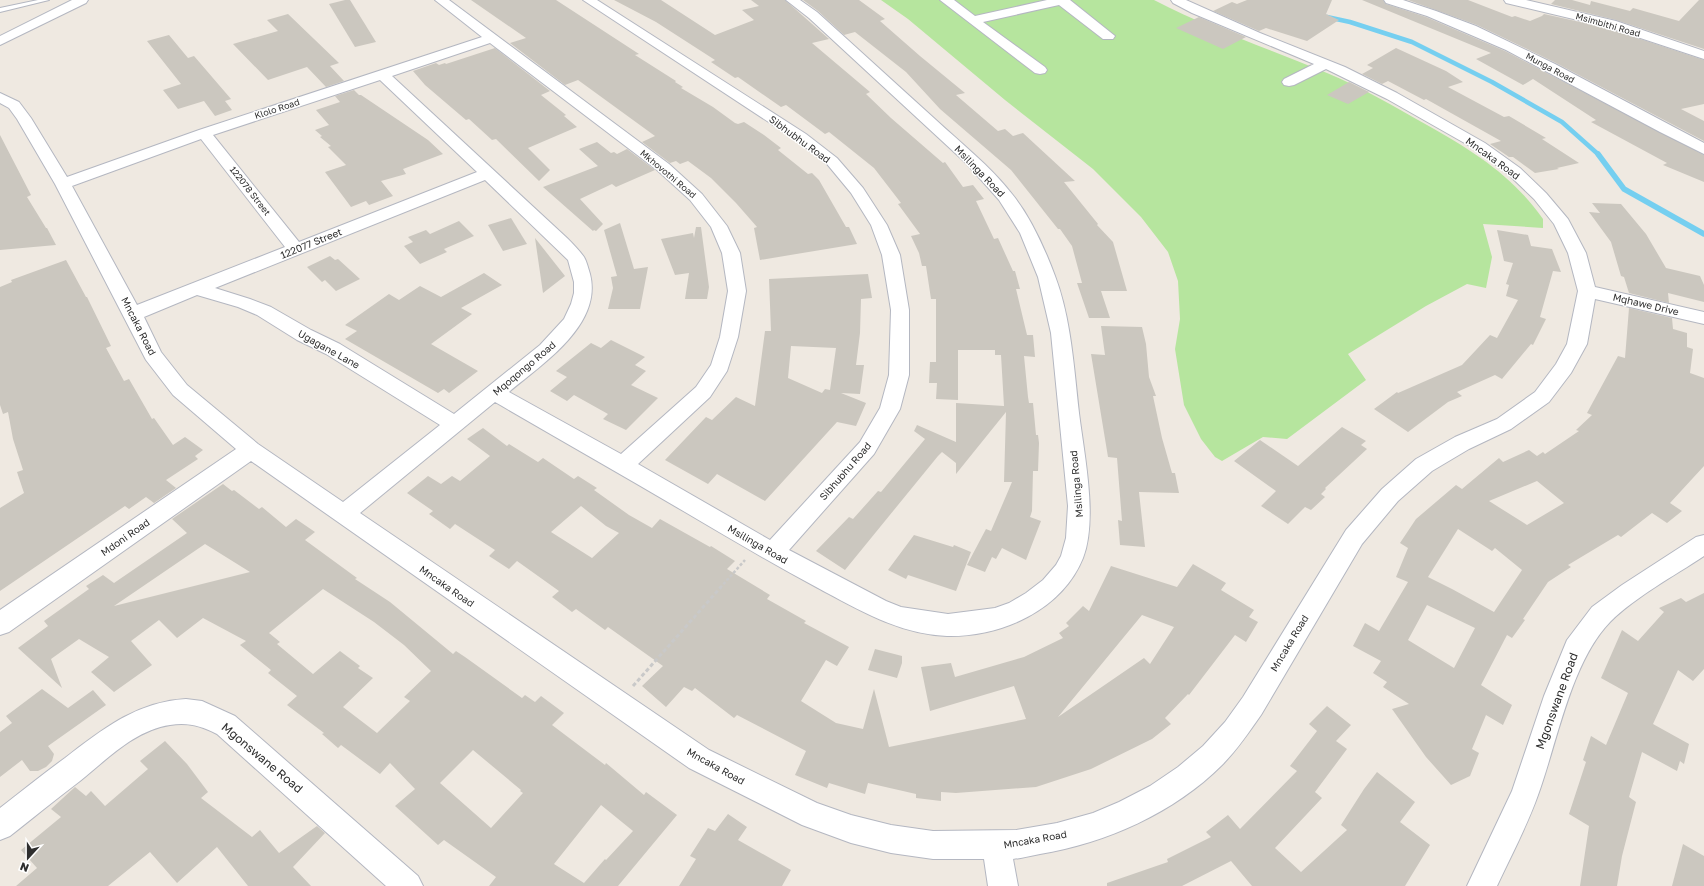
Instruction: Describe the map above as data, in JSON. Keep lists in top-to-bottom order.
{
  "streets": {
    "street": [
      "Msimbithi Road",
      "Munga Road",
      "Klolo Road",
      "Sibhubhu Road",
      "Mncaka Road",
      "Msilinga Road",
      "Mkhovothi Road",
      "122078 Street",
      "122077 Street",
      "Mqhawe Drive",
      "Ugagane Lane",
      "Mqoqongo Road",
      "Mdoni Road",
      "Mgonswane Road"
    ]
  },
  "crossings": [
    ["Klolo Road", "Mncaka Road"],
    ["Klolo Road", "Mkhovothi Road"],
    ["Klolo Road", "122078 Street"],
    ["Klolo Road", "Mqoqongo Road"],
    ["Sibhubhu Road", "Msilinga Road"],
    ["Mncaka Road", "122077 Street"],
    ["Mncaka Road", "Mqhawe Drive"],
    ["Mncaka Road", "Mqoqongo Road"],
    ["Mncaka Road", "Mdoni Road"],
    ["Msilinga Road", "Mkhovothi Road"],
    ["Msilinga Road", "Mqoqongo Road"],
    ["122078 Street", "122077 Street"],
    ["122077 Street", "Ugagane Lane"],
    ["122077 Street", "Mqoqongo Road"],
    ["Ugagane Lane", "Mqoqongo Road"]
  ],
  "north": "bottom"
}
